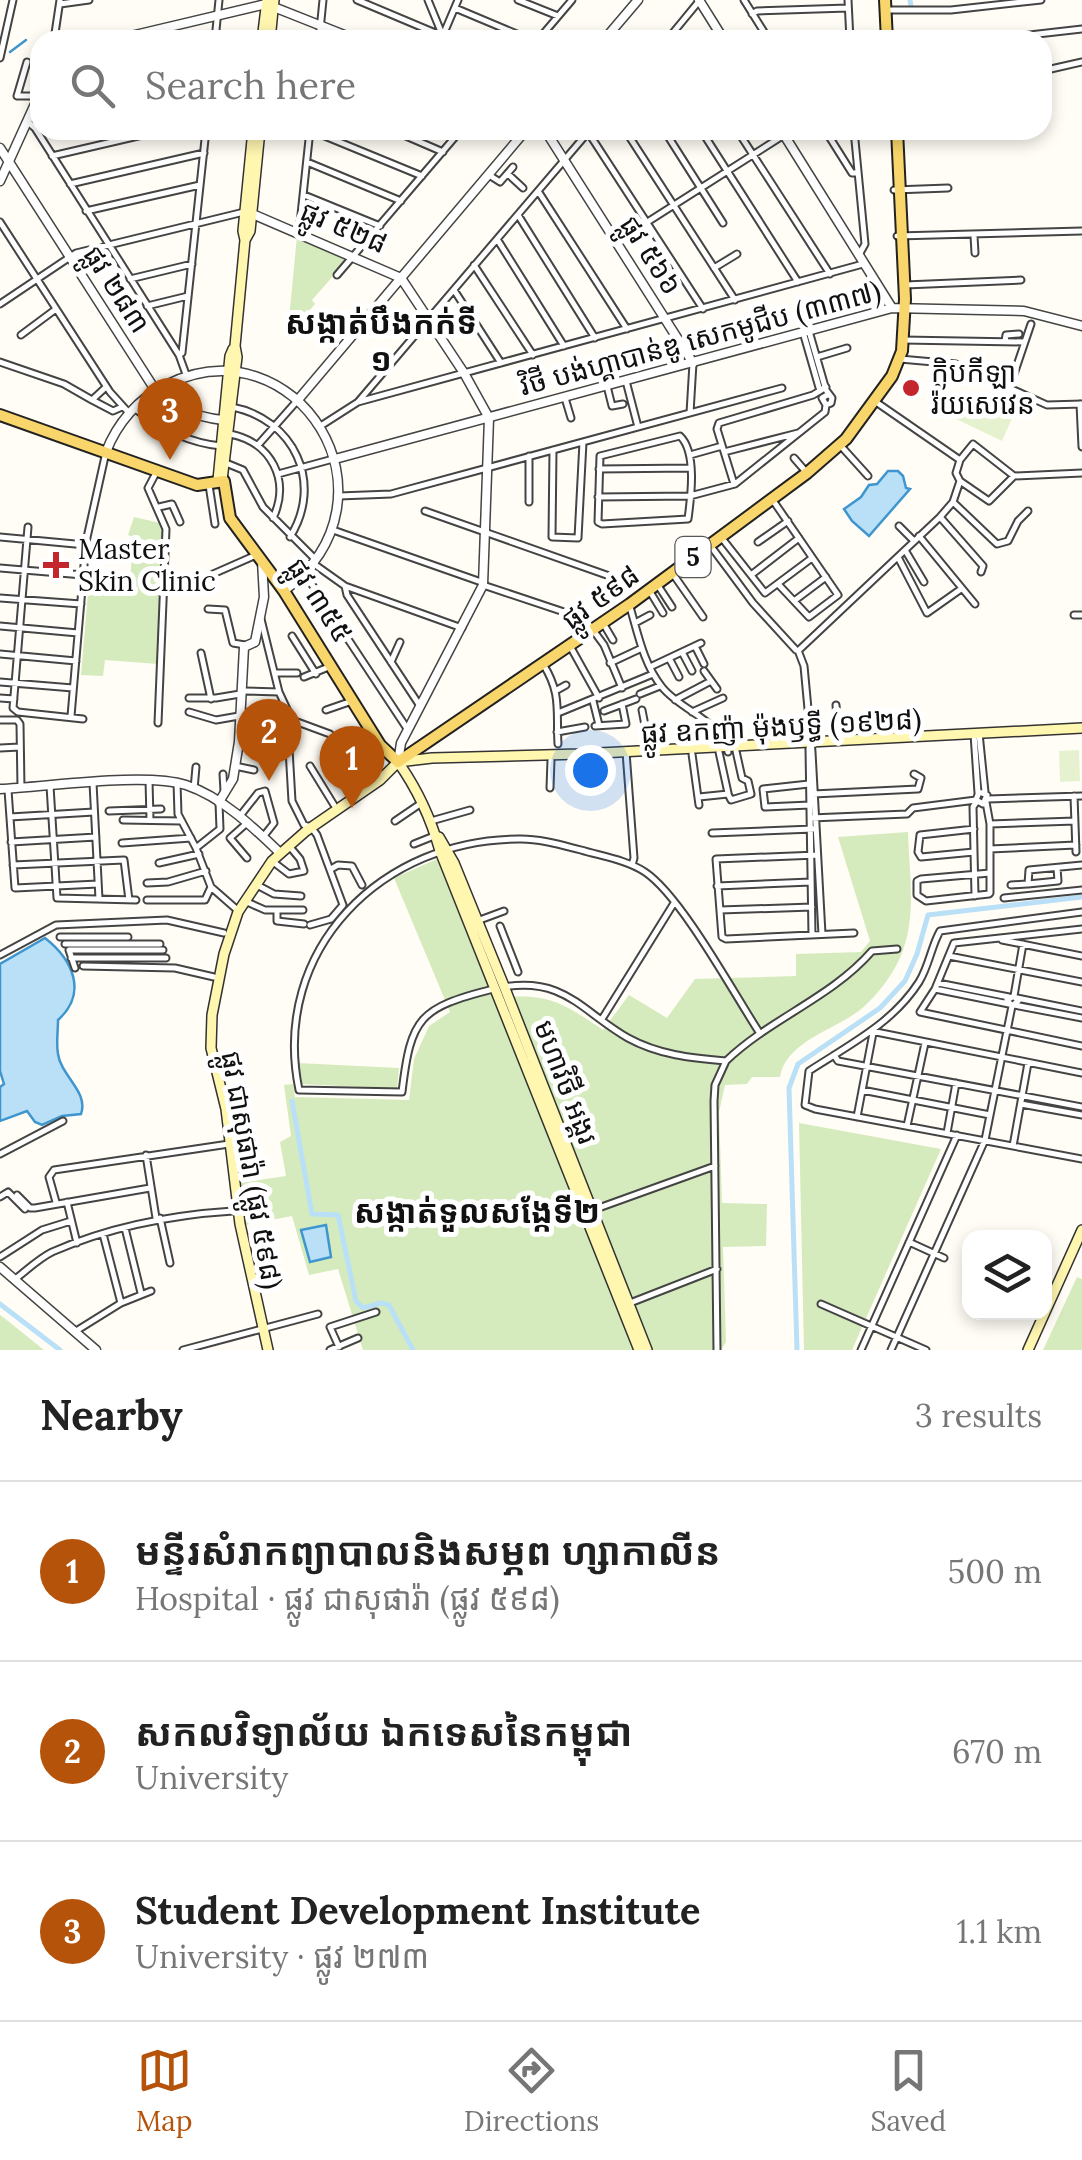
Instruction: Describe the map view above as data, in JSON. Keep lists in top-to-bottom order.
{
  "streets": {
    "main road": [
      "5",
      "ផ្លូវ ៥៩៨",
      "ផ្លូវ ៣៥៥",
      "ផ្លូវ ឧកញ៉ា ម៉ុងឫទ្ធី (១៩២៨)",
      "មហាវិថី អង្គរ",
      "ផ្លូវ ជាសុផារ៉ា (ផ្លូវ ៥៩៨)"
    ],
    "street": [
      "ផ្លូវ ៥២៨",
      "ផ្លូវ ៥៦៦",
      "ផ្លូវ ២៨៣",
      "វិថី បង់ហ្គាបាន់ឌូ សេកមូជីប (៣៣៧)"
    ]
  },
  "crossings": [
    ["ផ្លូវ ៥២៨", "វិថី បង់ហ្គាបាន់ឌូ សេកមូជីប (៣៣៧)"],
    ["ផ្លូវ ៥២៨", "ផ្លូវ ៥៩៨"],
    ["ផ្លូវ ៥២៨", "ផ្លូវ ៣៥៥"],
    ["ផ្លូវ ៥២៨", "ផ្លូវ ឧកញ៉ា ម៉ុងឫទ្ធី (១៩២៨)"],
    ["ផ្លូវ ៥២៨", "មហាវិថី អង្គរ"],
    ["ផ្លូវ ៥២៨", "ផ្លូវ ជាសុផារ៉ា (ផ្លូវ ៥៩៨)"],
    ["ផ្លូវ ៥៦៦", "វិថី បង់ហ្គាបាន់ឌូ សេកមូជីប (៣៣៧)"],
    ["វិថី បង់ហ្គាបាន់ឌូ សេកមូជីប (៣៣៧)", "ផ្លូវ ៥៩៨"],
    ["ផ្លូវ ៥៩៨", "ផ្លូវ ៣៥៥"],
    ["ផ្លូវ ៥៩៨", "ផ្លូវ ឧកញ៉ា ម៉ុងឫទ្ធី (១៩២៨)"],
    ["ផ្លូវ ៥៩៨", "មហាវិថី អង្គរ"],
    ["ផ្លូវ ៥៩៨", "ផ្លូវ ជាសុផារ៉ា (ផ្លូវ ៥៩៨)"],
    ["ផ្លូវ ៣៥៥", "ផ្លូវ ឧកញ៉ា ម៉ុងឫទ្ធី (១៩២៨)"],
    ["ផ្លូវ ៣៥៥", "មហាវិថី អង្គរ"],
    ["ផ្លូវ ៣៥៥", "ផ្លូវ ជាសុផារ៉ា (ផ្លូវ ៥៩៨)"],
    ["ផ្លូវ ឧកញ៉ា ម៉ុងឫទ្ធី (១៩២៨)", "មហាវិថី អង្គរ"],
    ["ផ្លូវ ឧកញ៉ា ម៉ុងឫទ្ធី (១៩២៨)", "ផ្លូវ ជាសុផារ៉ា (ផ្លូវ ៥៩៨)"],
    ["មហាវិថី អង្គរ", "ផ្លូវ ជាសុផារ៉ា (ផ្លូវ ៥៩៨)"]
  ],
  "districts": ["សង្កាត់បឹងកក់ទី ១", "សង្កាត់ទួលសង្កែទី២"],
  "places": {
    "other": ["ក្លិបកីឡា រ៉យសេវេន"],
    "health": ["Master Skin Clinic"]
  },
  "page": {
    "search": "Search here",
    "pins": ["3", "2", "1"],
    "heading": ["Nearby", "3 results"],
    "list": [
      {
        "mark": "1",
        "name": "មន្ទីរសំរាកព្យាបាលនិងសម្ភព ហ្សាកាលីន",
        "note": "Hospital · ផ្លូវ ជាសុផារ៉ា (ផ្លូវ ៥៩៨)",
        "value": "500 m"
      },
      {
        "mark": "2",
        "name": "សកលវិទ្យាល័យ ឯកទេសនៃកម្ពុជា",
        "note": "University",
        "value": "670 m"
      },
      {
        "mark": "3",
        "name": "Student Development Institute",
        "note": "University · ផ្លូវ ២៧៣",
        "value": "1.1 km"
      }
    ],
    "nav": ["Map", "Directions", "Saved"]
  }
}
